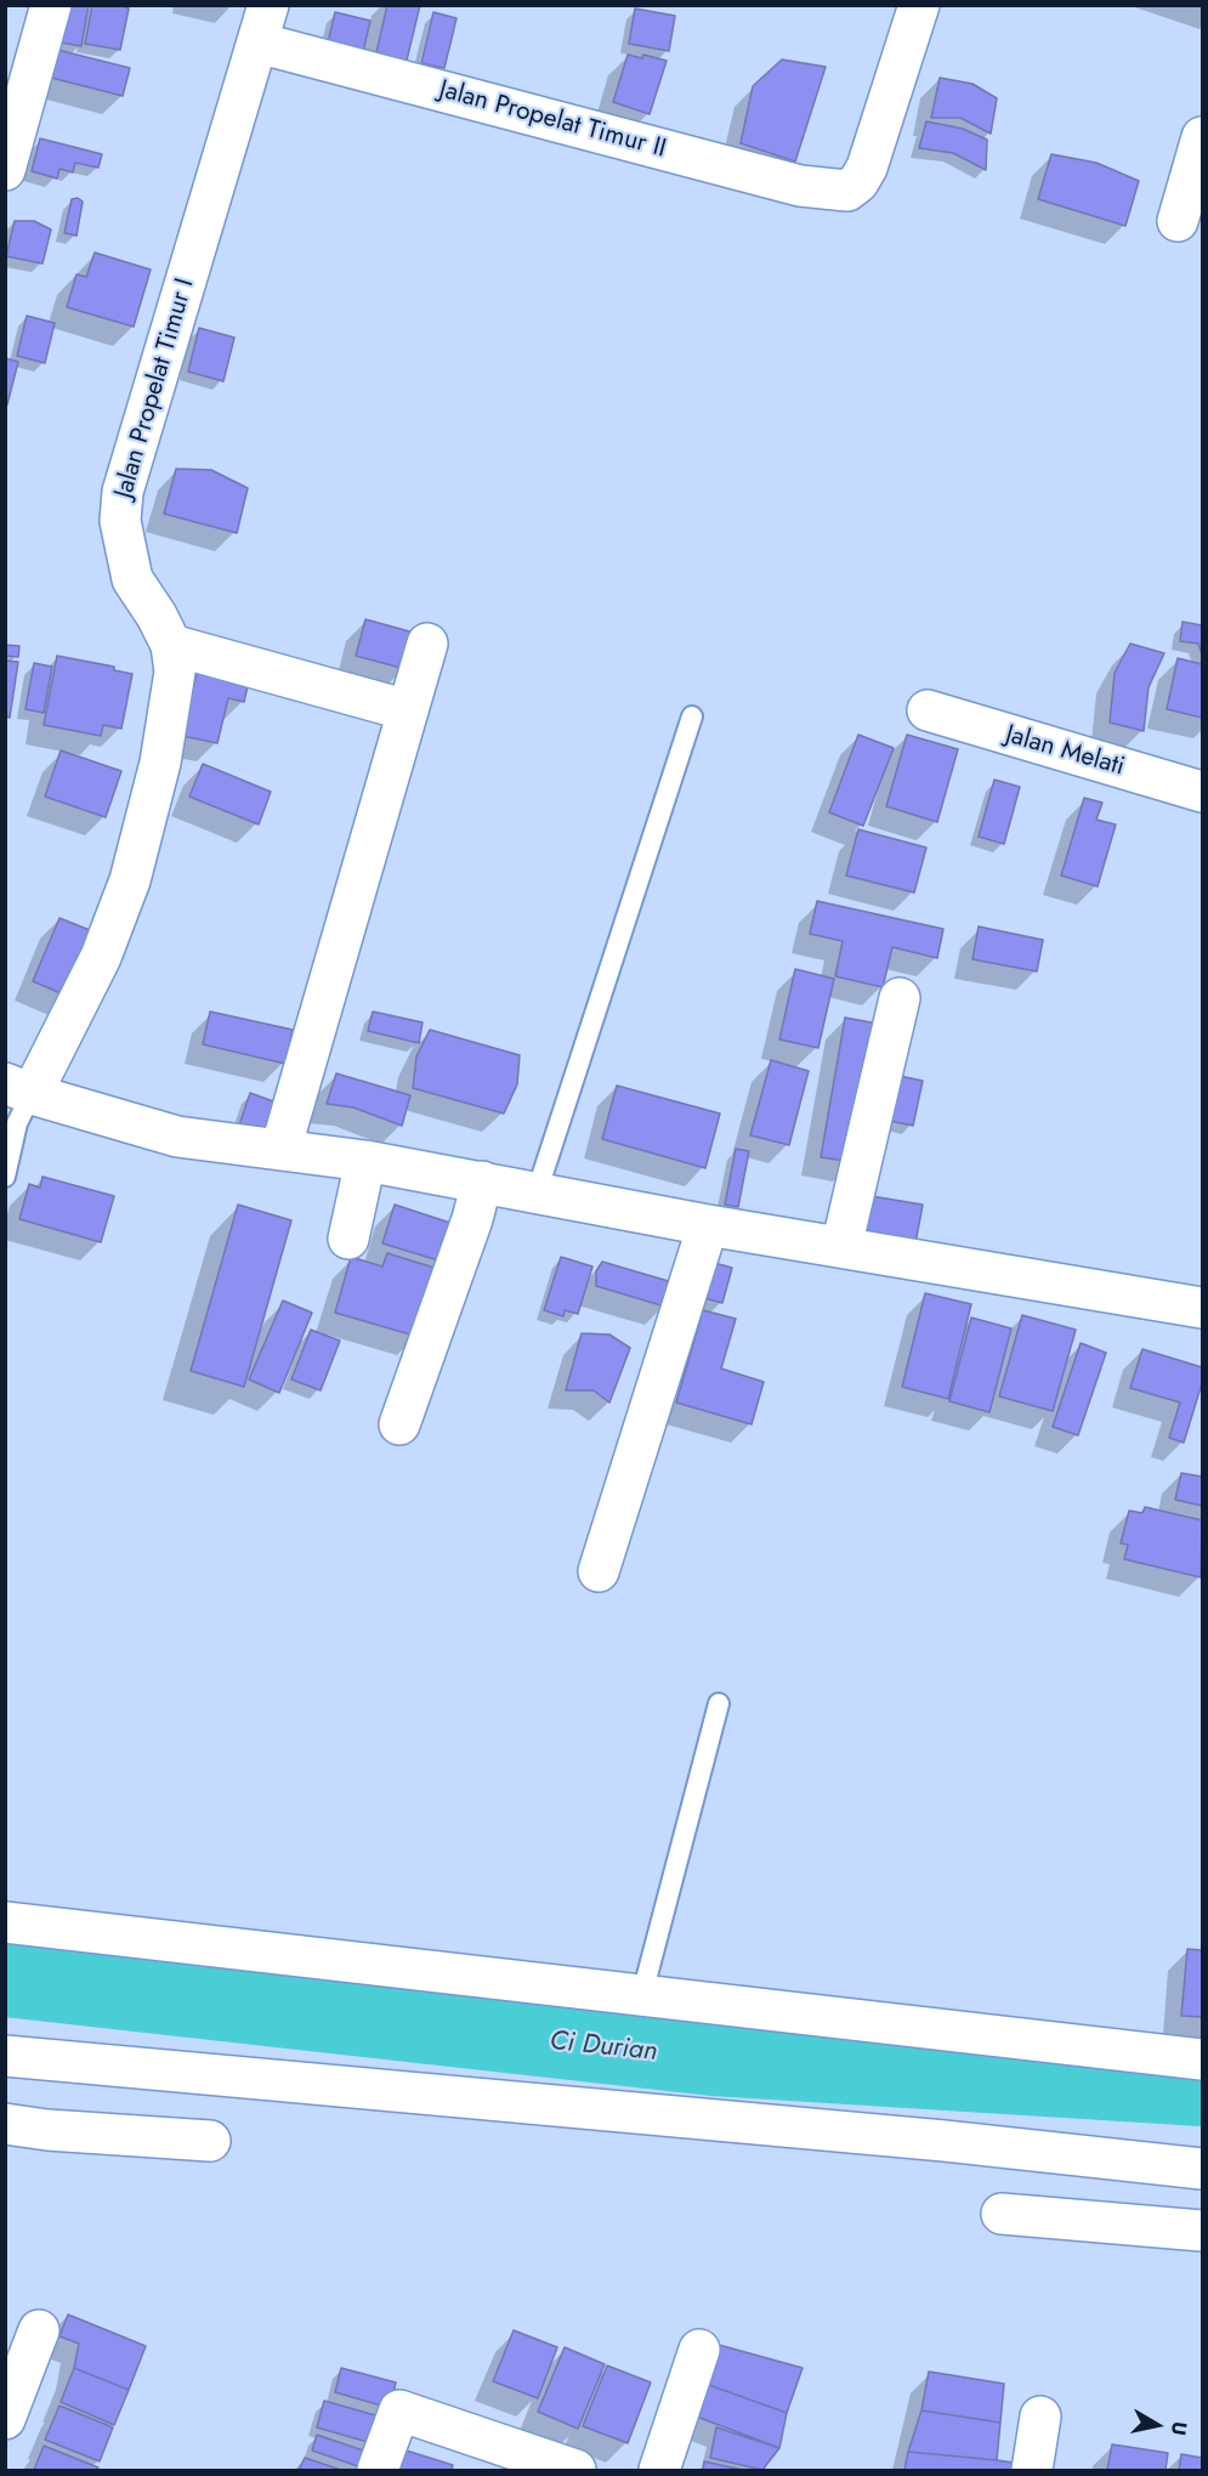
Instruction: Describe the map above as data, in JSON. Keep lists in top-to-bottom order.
{
  "streets": {
    "street": ["Jalan Propelat Timur II", "Jalan Propelat Timur I", "Jalan Melati"]
  },
  "crossings": [
    ["Jalan Propelat Timur II", "Jalan Propelat Timur I"]
  ],
  "water": ["Ci Durian"],
  "north": "right"
}
